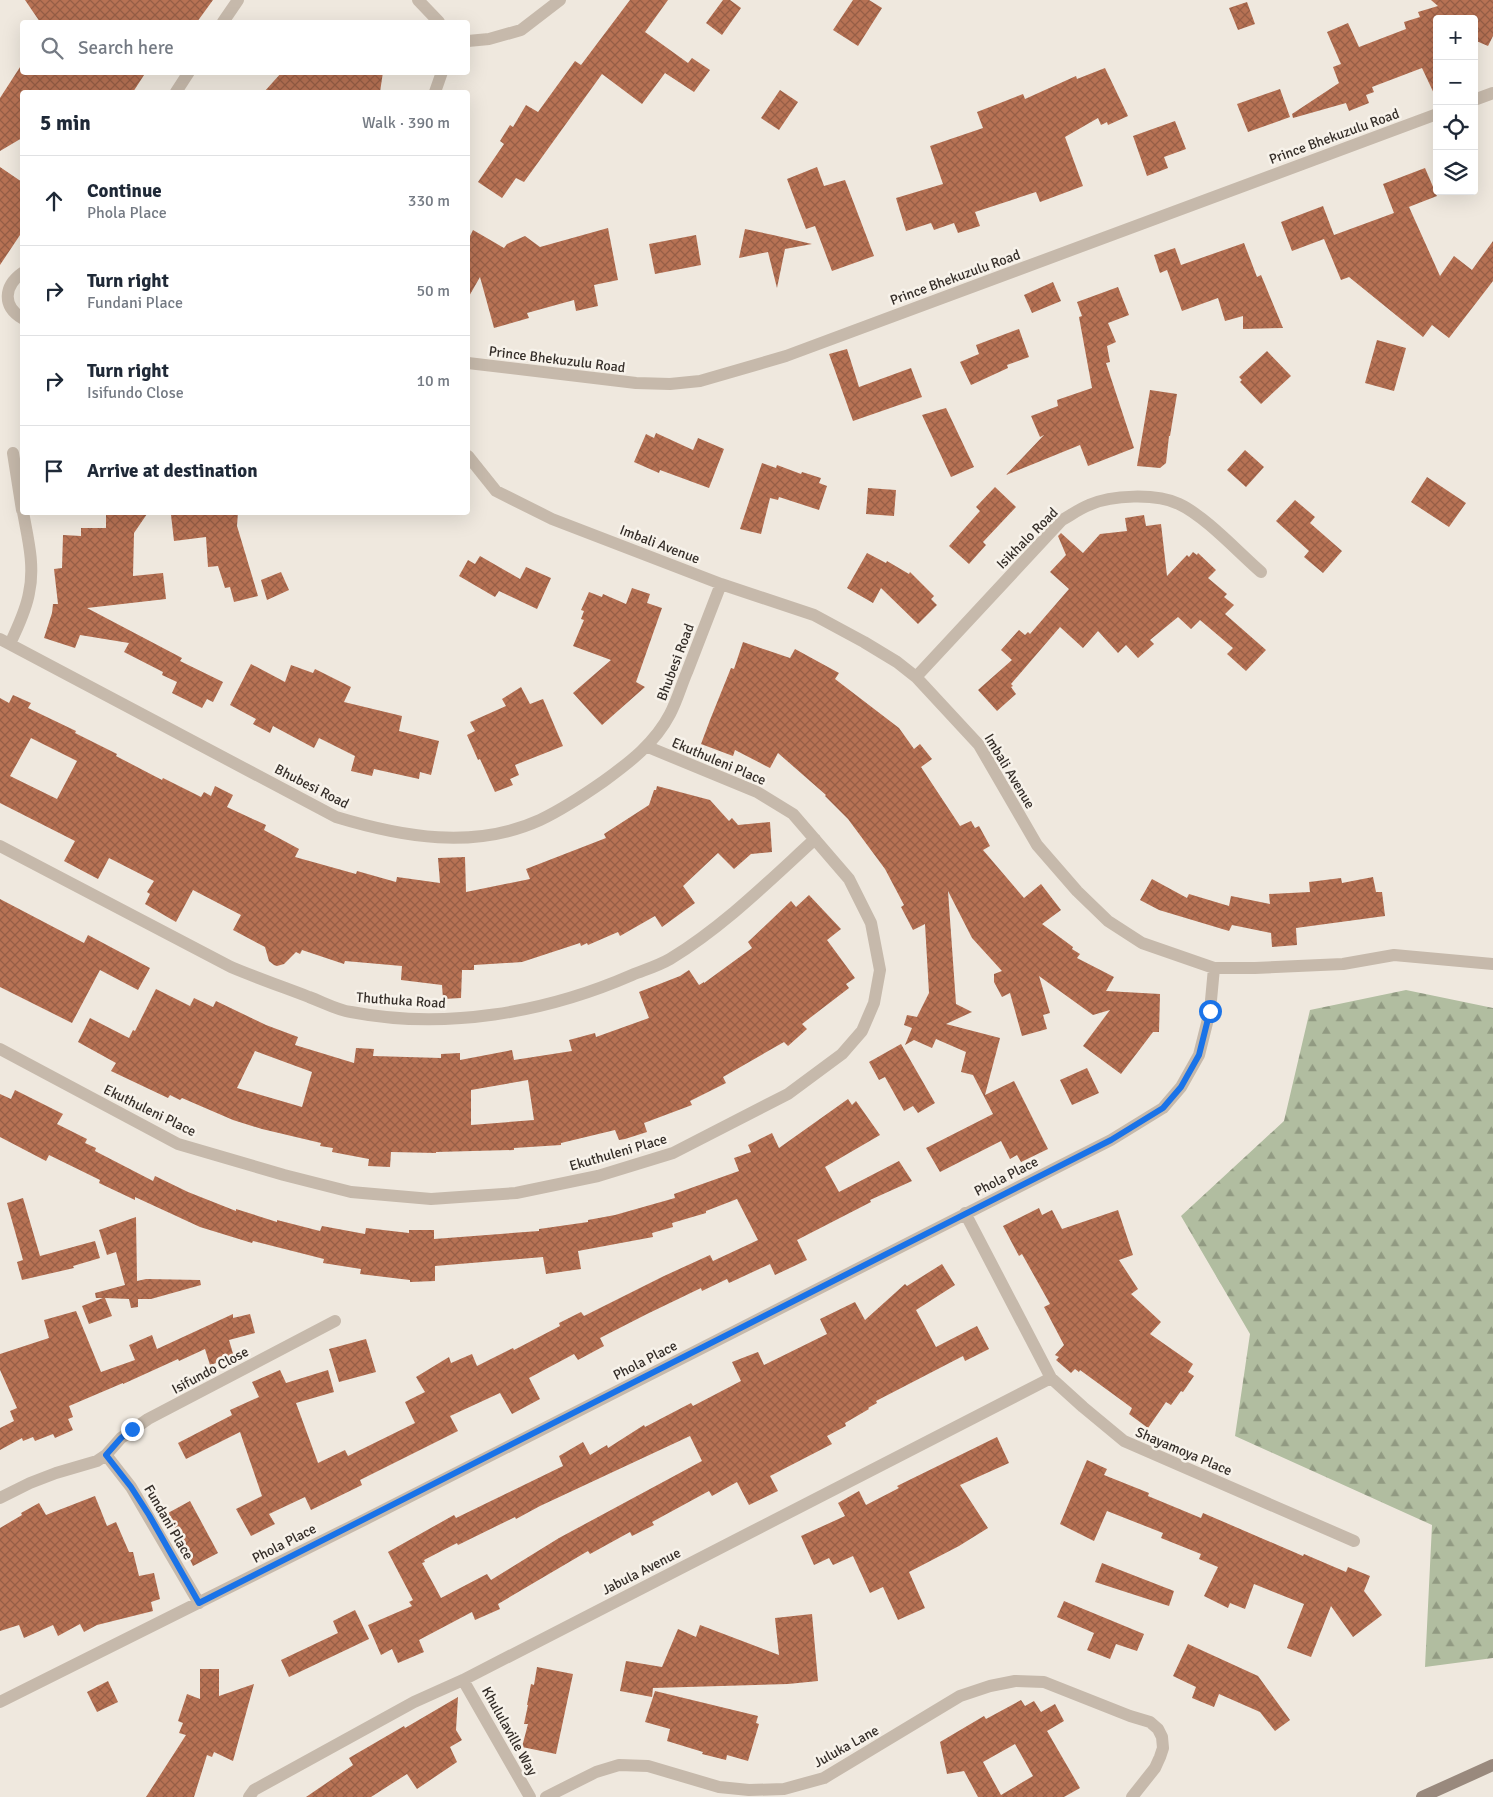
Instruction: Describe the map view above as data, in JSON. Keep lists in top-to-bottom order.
{
  "streets": {
    "street": [
      "Prince Bhekuzulu Road",
      "Isikhalo Road",
      "Imbali Avenue",
      "Bhubesi Road",
      "Ekuthuleni Place",
      "Thuthuka Road",
      "Phola Place",
      "Isifundo Close",
      "Shayamoya Place",
      "Fundani Place",
      "Jabula Avenue",
      "Khululaville Way",
      "Juluka Lane"
    ]
  },
  "crossings": [
    ["Isikhalo Road", "Imbali Avenue"],
    ["Imbali Avenue", "Bhubesi Road"],
    ["Imbali Avenue", "Phola Place"],
    ["Bhubesi Road", "Ekuthuleni Place"],
    ["Ekuthuleni Place", "Thuthuka Road"],
    ["Phola Place", "Shayamoya Place"],
    ["Phola Place", "Fundani Place"],
    ["Isifundo Close", "Fundani Place"],
    ["Shayamoya Place", "Jabula Avenue"],
    ["Jabula Avenue", "Khululaville Way"]
  ],
  "page": {
    "map_buttons": ["+", "−"],
    "search": "Search here",
    "heading": ["5 min", "Walk · 390 m"],
    "list": [
      ["Continue", "Phola Place", "330 m"],
      ["Turn right", "Fundani Place", "50 m"],
      ["Turn right", "Isifundo Close", "10 m"],
      "Arrive at destination"
    ]
  }
}
